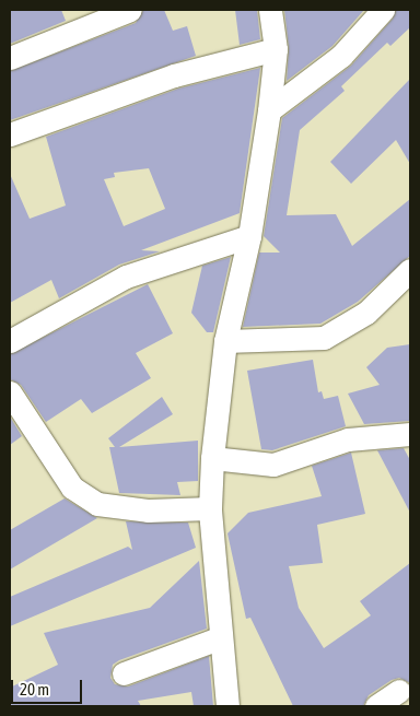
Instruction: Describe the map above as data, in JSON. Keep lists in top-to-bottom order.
{
  "scale_bar": "20 m"
}
